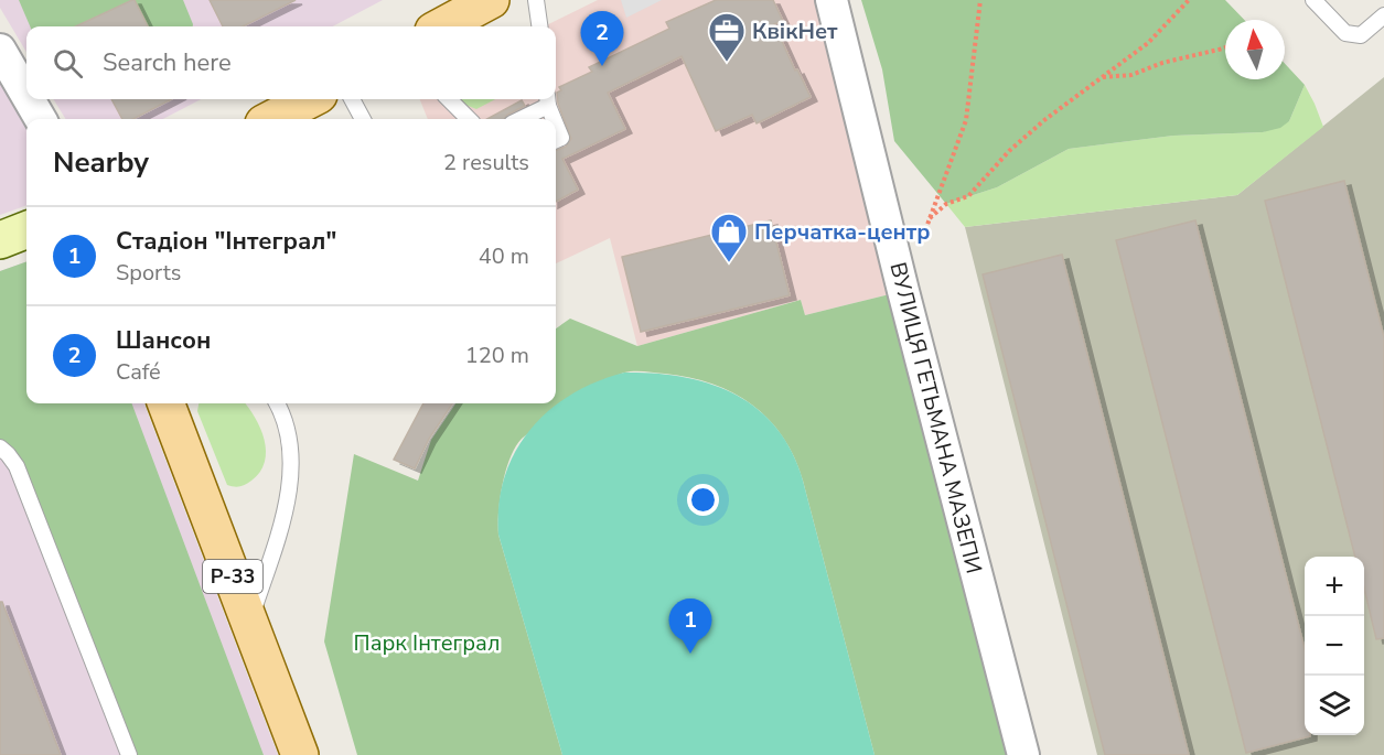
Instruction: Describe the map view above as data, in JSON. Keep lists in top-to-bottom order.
{
  "streets": {
    "main road": ["Р-33"],
    "street": ["ВУЛИЦЯ ГЕТЬМАНА МАЗЕПИ"]
  },
  "parks": ["Парк Інтеграл"],
  "places": {
    "office": ["КвікНет"],
    "shop": ["Перчатка-центр"]
  },
  "north": "top",
  "page": {
    "pins": ["2", "1"],
    "search": "Search here",
    "heading": ["Nearby", "2 results"],
    "list": [
      {
        "mark": "1",
        "name": "Стадіон \"Інтеграл\"",
        "note": "Sports",
        "value": "40 m"
      },
      {
        "mark": "2",
        "name": "Шансон",
        "note": "Café",
        "value": "120 m"
      }
    ],
    "map_buttons": ["+", "−"]
  }
}
